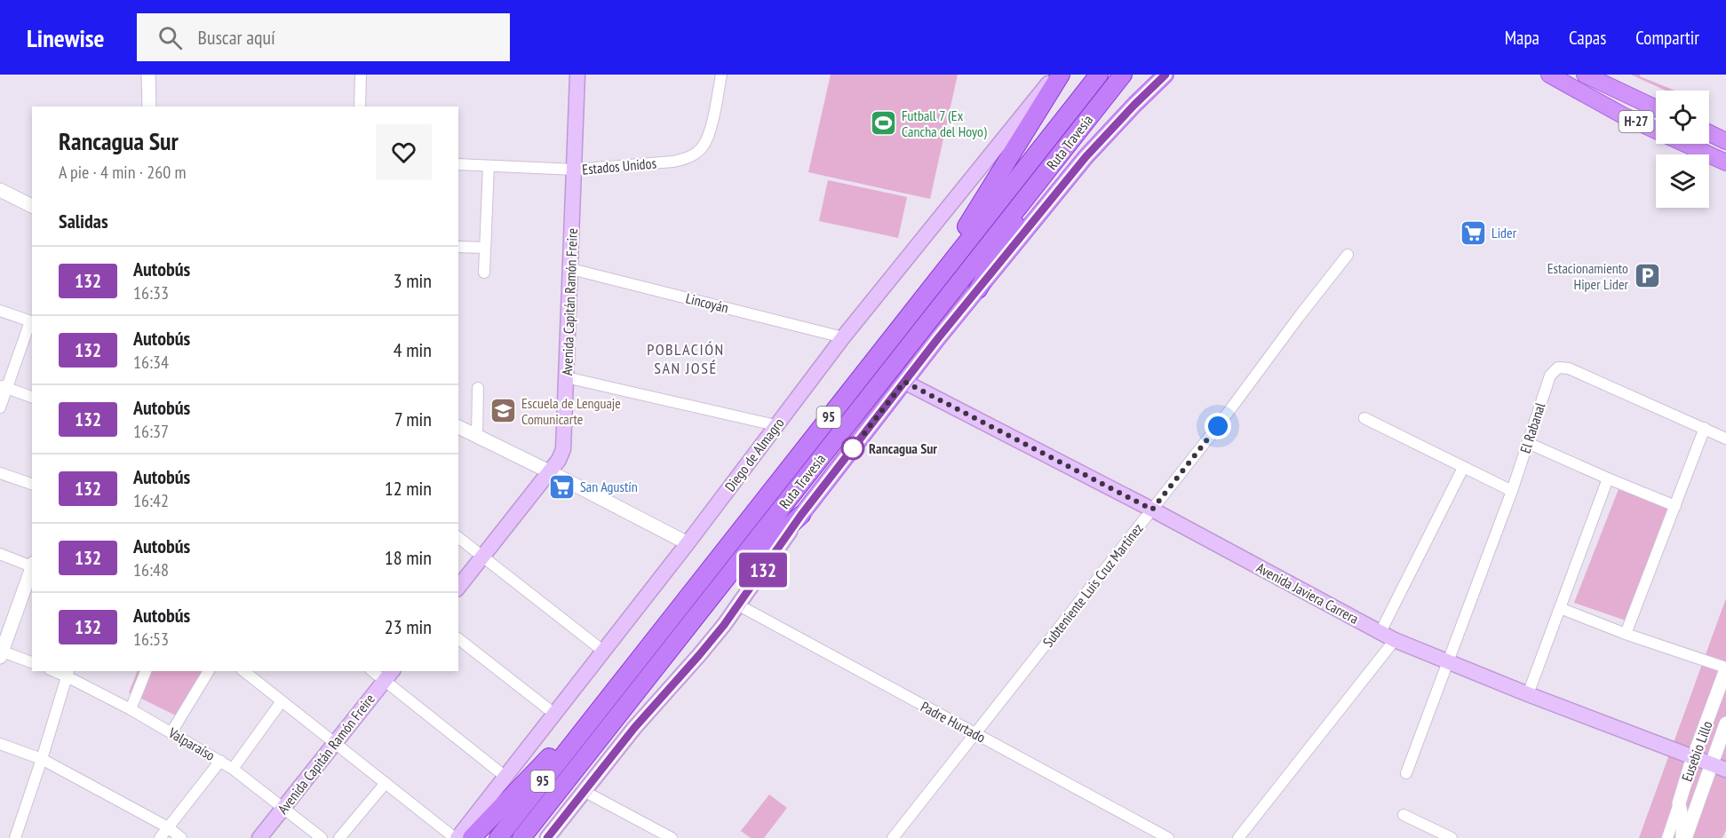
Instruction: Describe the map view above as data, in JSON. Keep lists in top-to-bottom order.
{
  "streets": {
    "highway": ["Ruta Travesía", "95"],
    "main road": [
      "H-27",
      "Avenida Capitán Ramón Freire",
      "Diego de Almagro",
      "Avenida Javiera Carrera"
    ],
    "street": [
      "Estados Unidos",
      "Lincoyán",
      "El Rabanal",
      "Subteniente Luis Cruz Martínez",
      "Padre Hurtado",
      "Valparaíso",
      "Eusebio Lillo"
    ]
  },
  "crossings": [
    ["Estados Unidos", "Avenida Capitán Ramón Freire"],
    ["Avenida Capitán Ramón Freire", "Lincoyán"],
    ["Avenida Capitán Ramón Freire", "Valparaíso"],
    ["Lincoyán", "Diego de Almagro"],
    ["El Rabanal", "Avenida Javiera Carrera"],
    ["Subteniente Luis Cruz Martínez", "Avenida Javiera Carrera"],
    ["Subteniente Luis Cruz Martínez", "Padre Hurtado"],
    ["Avenida Javiera Carrera", "Eusebio Lillo"]
  ],
  "districts": ["POBLACIÓN SAN JOSÉ"],
  "places": {
    "sports": ["Futball 7 (Ex Cancha del Hoyo)"],
    "supermarket": ["Lider", "San Agustín"],
    "parking": ["Estacionamiento Hiper Lider"],
    "school or university": ["Escuela de Lenguaje Comunicarte"],
    "other": ["Rancagua Sur"]
  },
  "lines": ["bus line 132"],
  "page": {
    "header": "Linewise",
    "search": "Buscar aquí",
    "nav": ["Mapa", "Capas", "Compartir"],
    "on_map": "132",
    "heading": [
      ["Rancagua Sur", "A pie · 4 min · 260 m"],
      "Salidas"
    ],
    "list": [
      {
        "mark": "132",
        "name": "Autobús",
        "note": "16:33",
        "value": "3 min"
      },
      {
        "mark": "132",
        "name": "Autobús",
        "note": "16:34",
        "value": "4 min"
      },
      {
        "mark": "132",
        "name": "Autobús",
        "note": "16:37",
        "value": "7 min"
      },
      {
        "mark": "132",
        "name": "Autobús",
        "note": "16:42",
        "value": "12 min"
      },
      {
        "mark": "132",
        "name": "Autobús",
        "note": "16:48",
        "value": "18 min"
      },
      {
        "mark": "132",
        "name": "Autobús",
        "note": "16:53",
        "value": "23 min"
      }
    ]
  }
}
